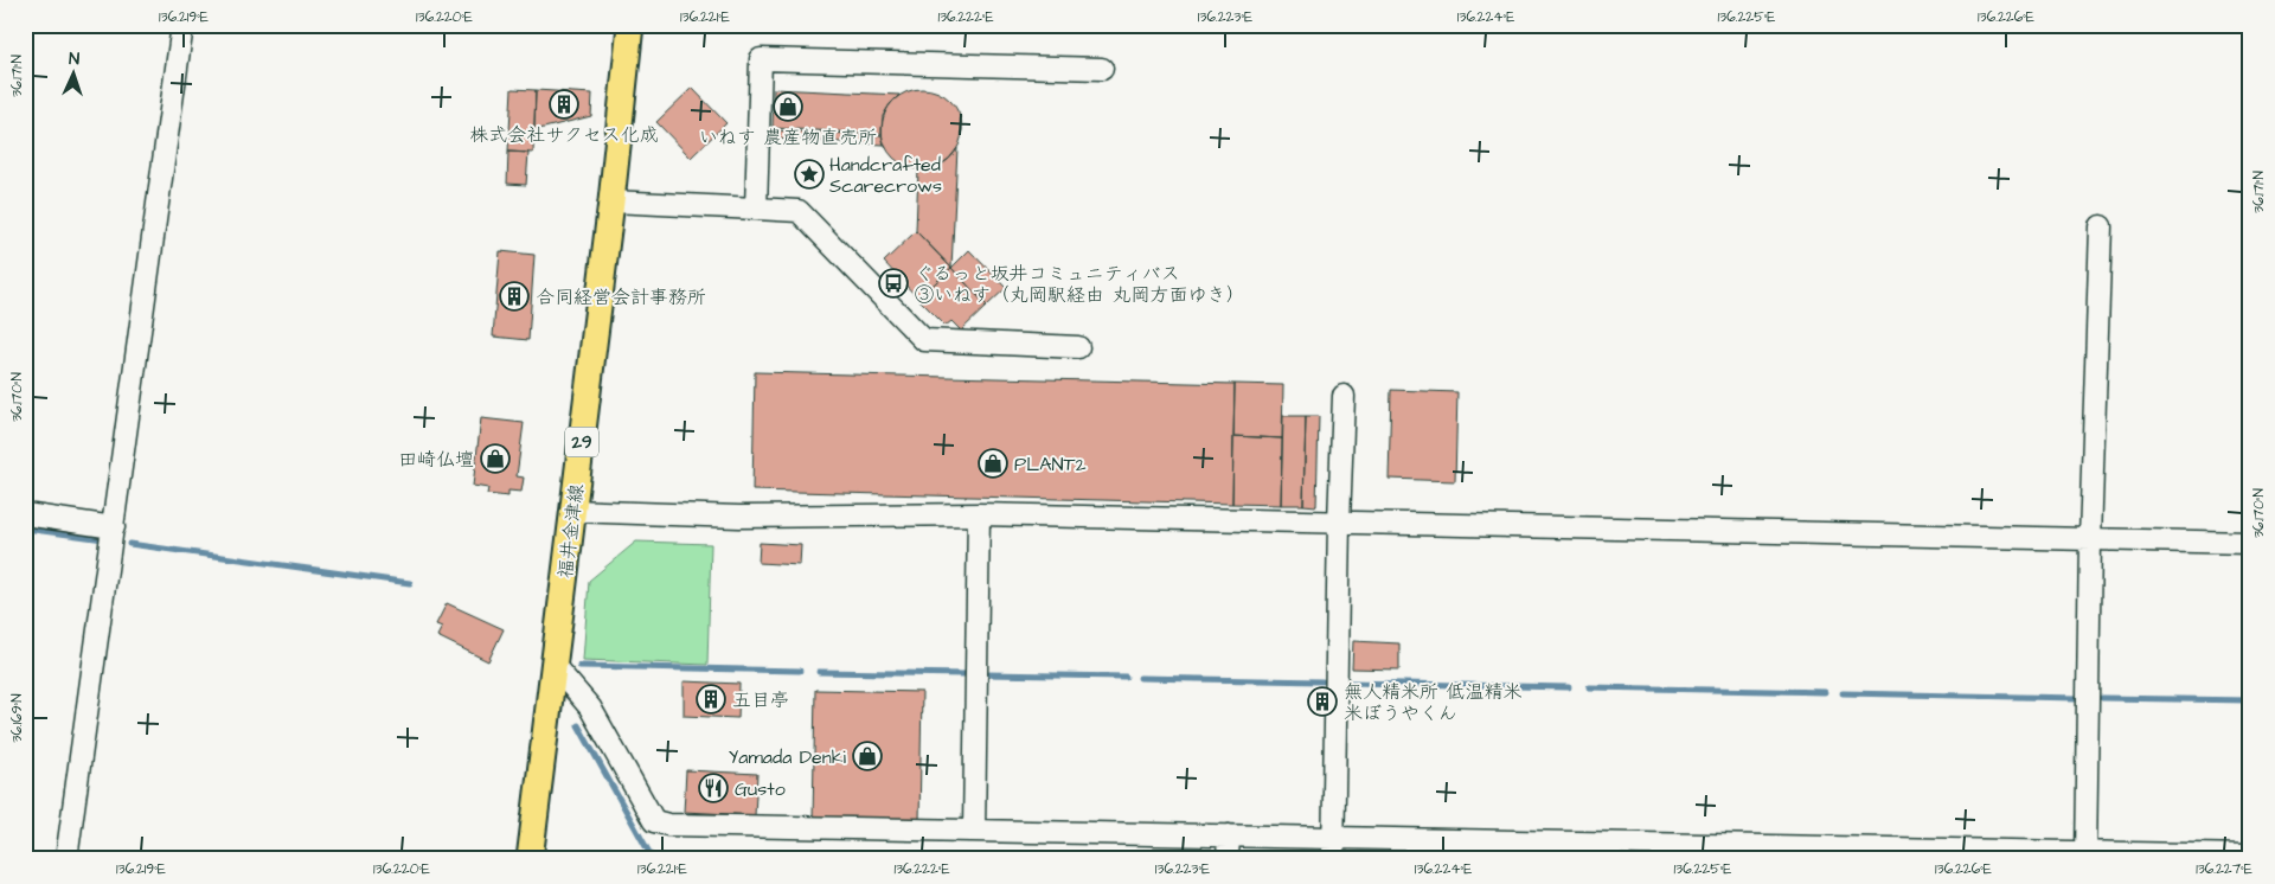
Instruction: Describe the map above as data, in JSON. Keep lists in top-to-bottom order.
{
  "streets": {
    "main road": ["29", "福井金津線"]
  },
  "places": {
    "building": [
      "株式会社サクセス化成",
      "合同経営会計事務所",
      "五目亭",
      "無人精米所 低温精米 米ぼうやくん"
    ],
    "shop": [
      "いねす 農産物直売所",
      "田崎仏壇",
      "PLANT2",
      "Yamada Denki"
    ],
    "place": ["Handcrafted Scarecrows"],
    "bus stop": ["ぐるっと坂井コミュニティバス ③いねす（丸岡駅経由 丸岡方面ゆき）"],
    "restaurant": ["Gusto"]
  },
  "north": "top",
  "coordinates": [
    "136.219°E",
    "136.220°E",
    "136.221°E",
    "136.222°E",
    "136.223°E",
    "136.224°E",
    "136.225°E",
    "136.226°E",
    "36.171°N",
    "36.170°N",
    "36.169°N",
    "136.227°E"
  ]
}
